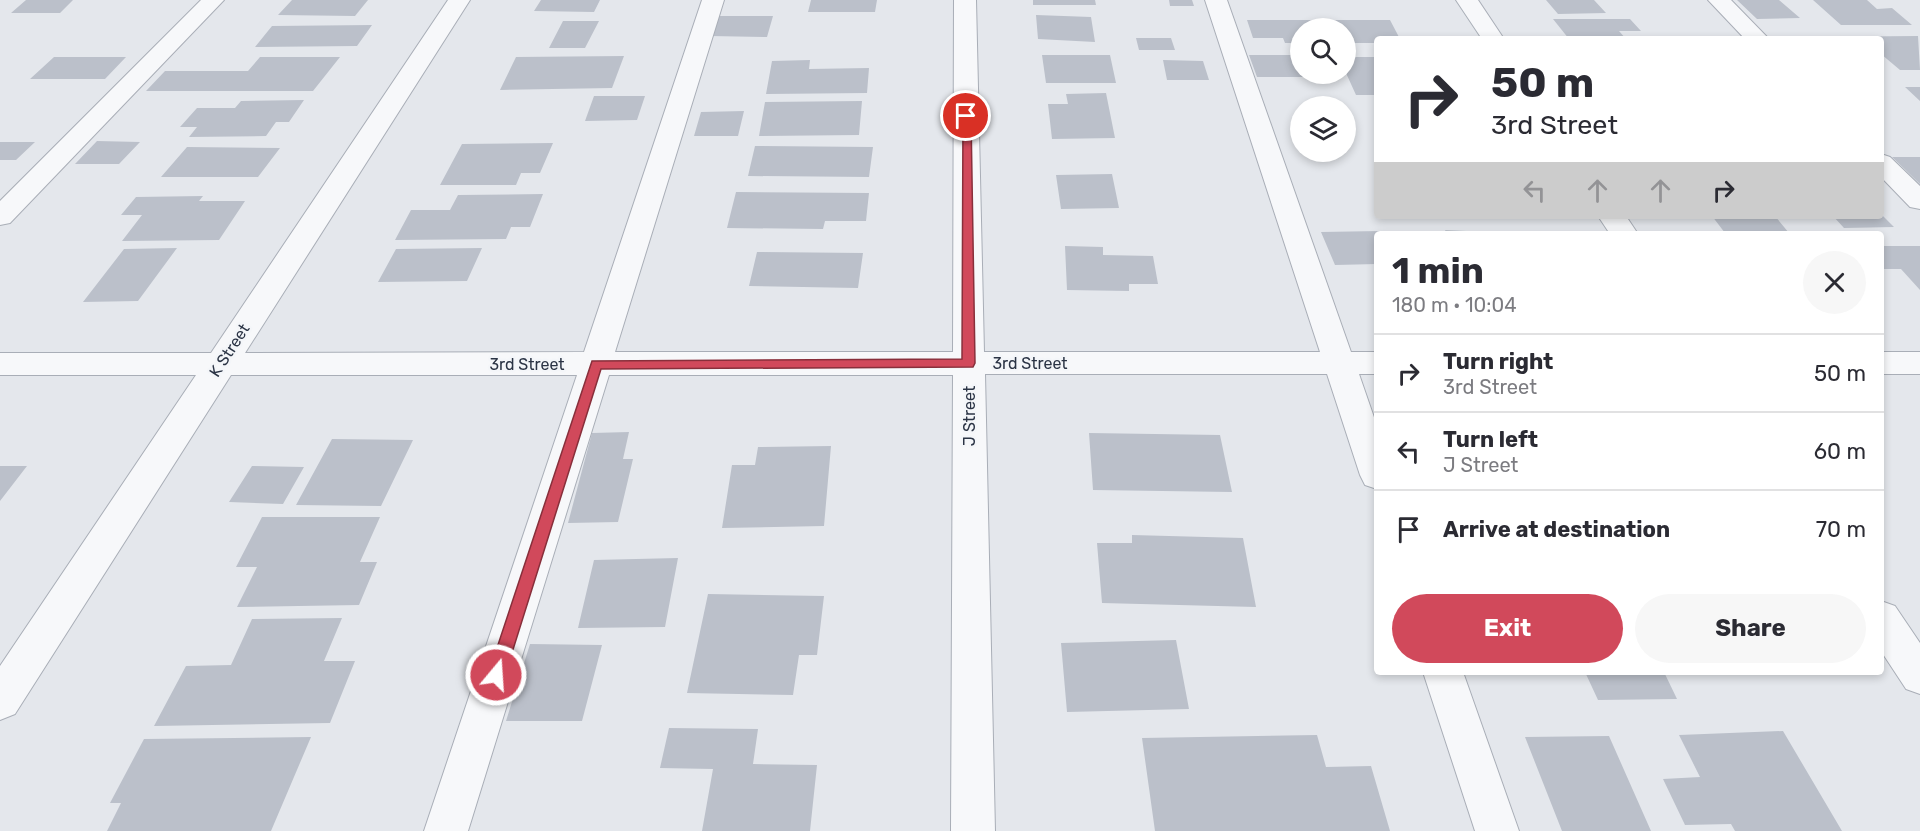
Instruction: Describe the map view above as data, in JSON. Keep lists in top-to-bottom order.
{
  "streets": {
    "street": ["K Street", "3rd Street", "J Street"]
  },
  "crossings": [
    ["K Street", "3rd Street"],
    ["3rd Street", "J Street"]
  ],
  "page": {
    "turn": ["50 m", "3rd Street"],
    "heading": ["1 min", "180 m · 10:04"],
    "list": [
      {
        "name": "Turn right",
        "note": "3rd Street",
        "value": "50 m"
      },
      {
        "name": "Turn left",
        "note": "J Street",
        "value": "60 m"
      },
      {
        "name": "Arrive at destination",
        "value": "70 m"
      }
    ],
    "buttons": ["Exit", "Share"]
  }
}
